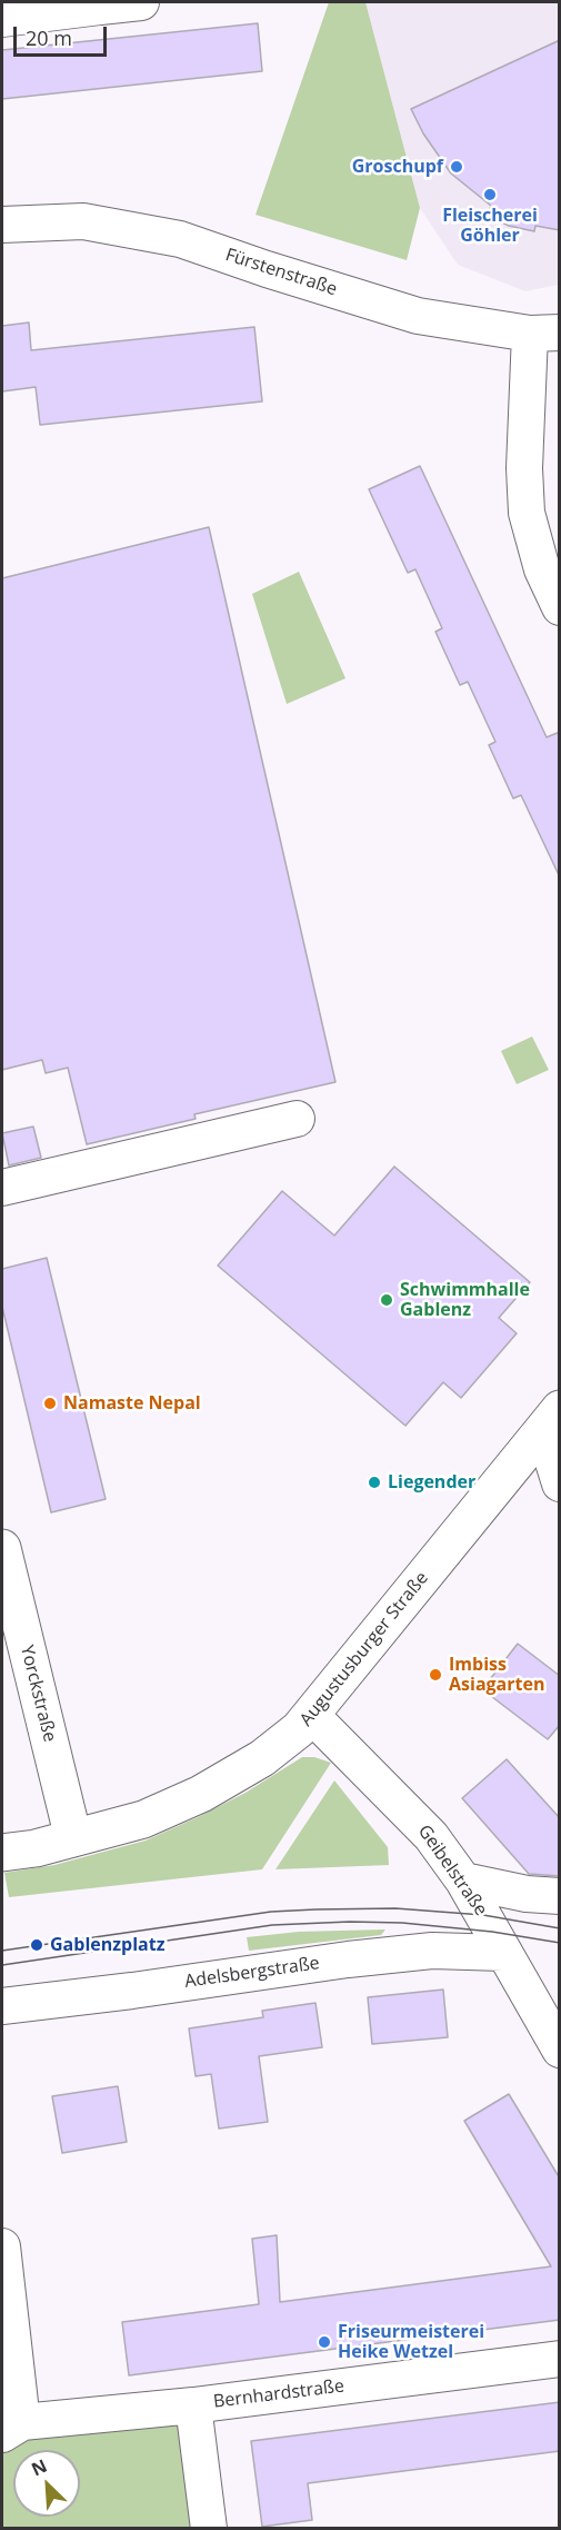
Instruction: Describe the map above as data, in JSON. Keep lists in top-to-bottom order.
{
  "streets": {
    "main road": ["Augustusburger Straße", "Yorckstraße"],
    "street": [
      "Fürstenstraße",
      "Geibelstraße",
      "Adelsbergstraße",
      "Bernhardstraße"
    ]
  },
  "crossings": [
    ["Augustusburger Straße", "Yorckstraße"],
    ["Augustusburger Straße", "Geibelstraße"],
    ["Geibelstraße", "Adelsbergstraße"]
  ],
  "places": [
    "Groschupf",
    "Fleischerei Göhler",
    "Schwimmhalle Gablenz",
    "Namaste Nepal",
    "Liegender",
    "Imbiss Asiagarten",
    "Gablenzplatz",
    "Friseurmeisterei Heike Wetzel"
  ],
  "scale_bar": "20 m",
  "north": "top left"
}
